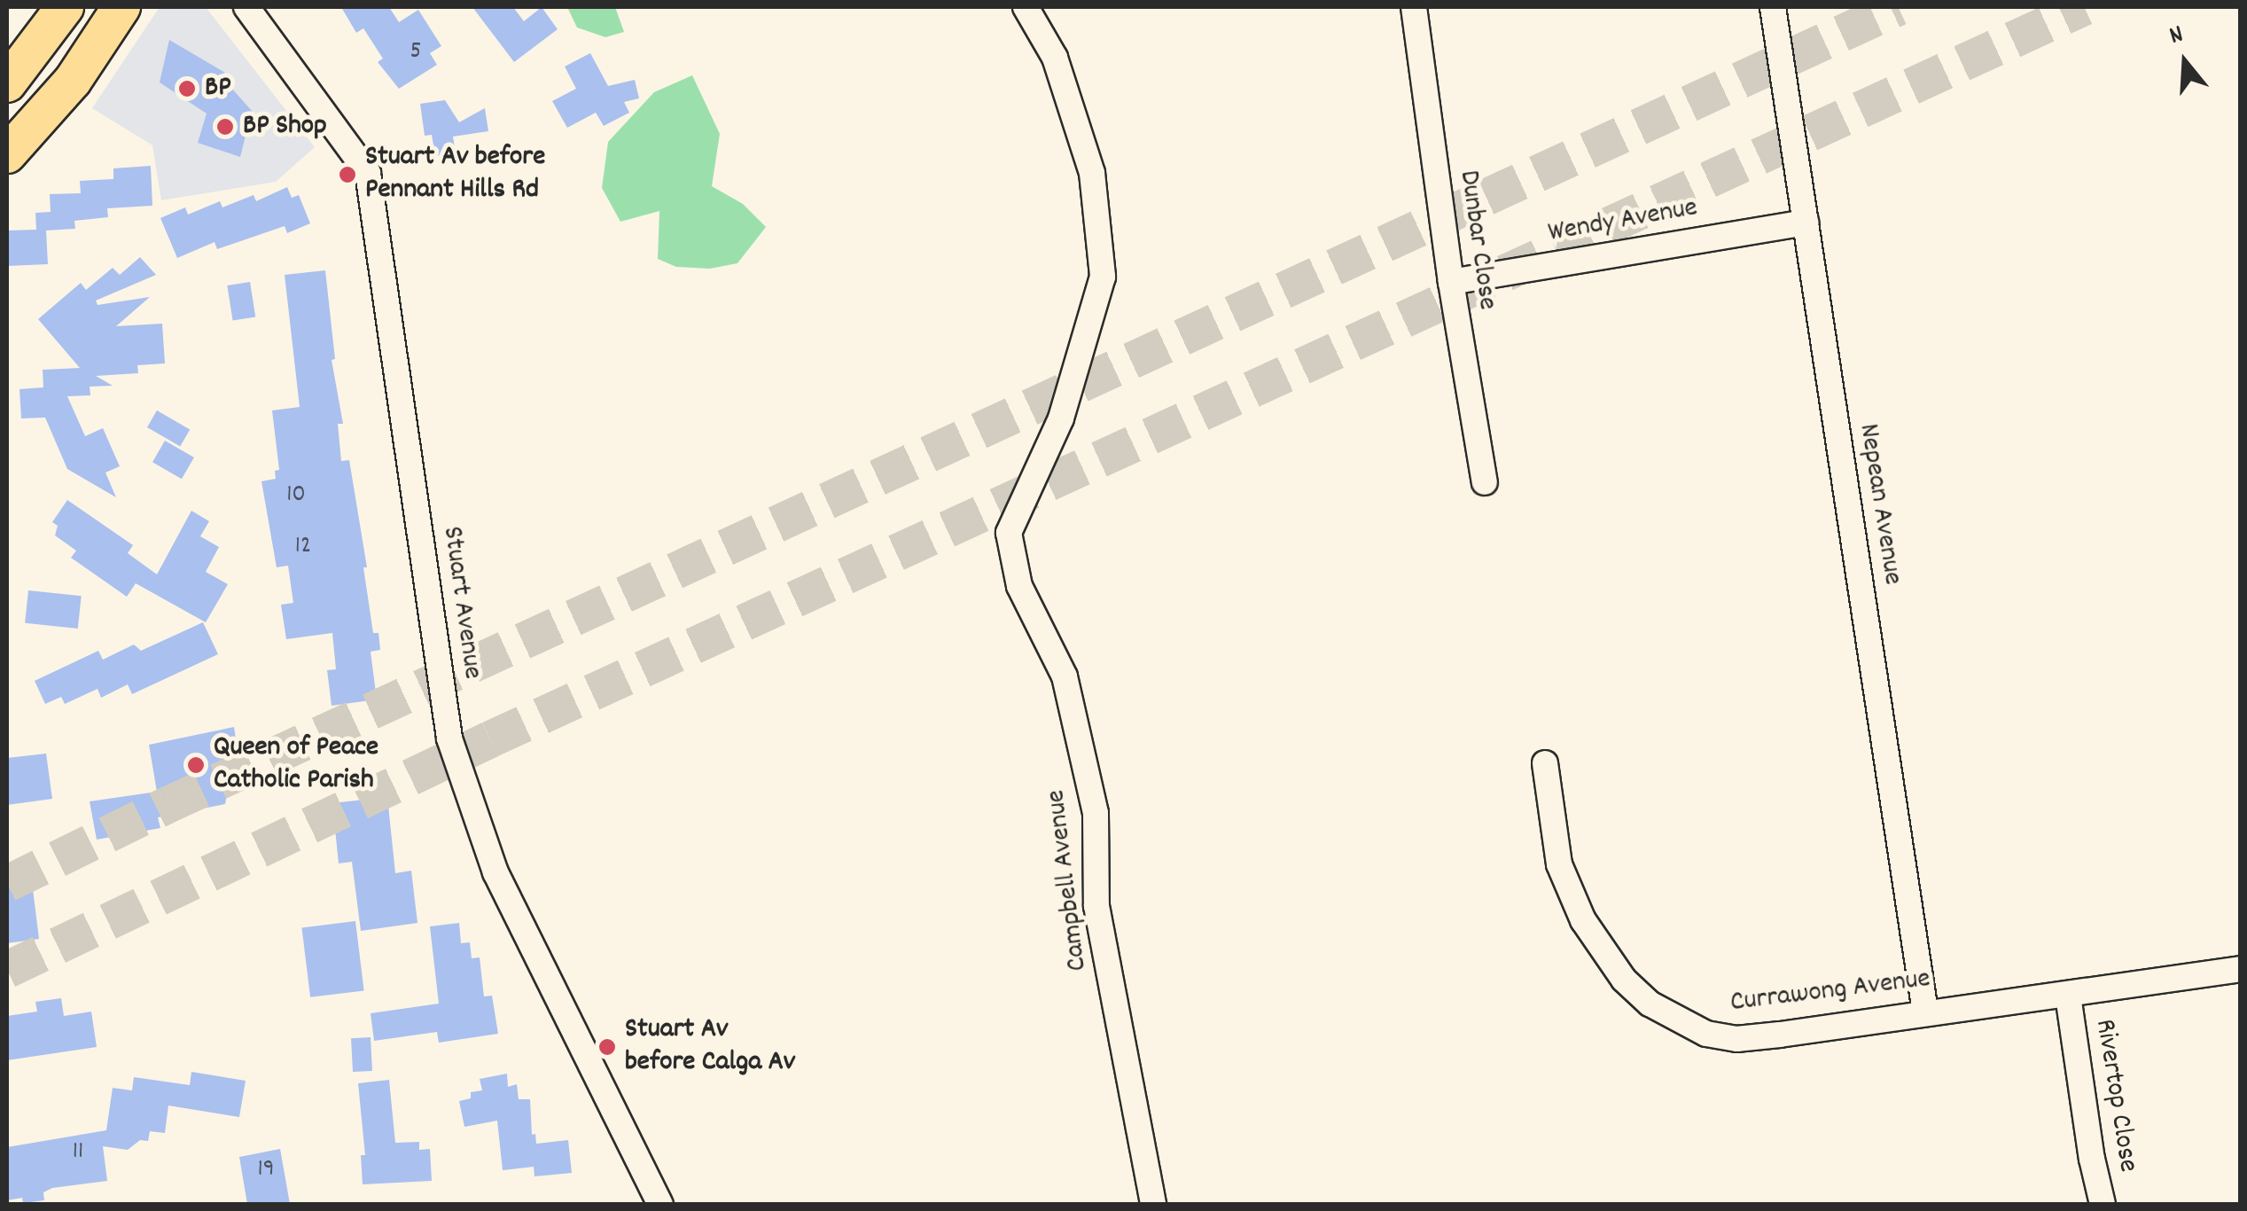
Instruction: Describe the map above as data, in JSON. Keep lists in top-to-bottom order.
{
  "streets": {
    "street": [
      "Wendy Avenue",
      "Dunbar Close",
      "Nepean Avenue",
      "Stuart Avenue",
      "Campbell Avenue",
      "Currawong Avenue",
      "Rivertop Close"
    ]
  },
  "crossings": [
    ["Wendy Avenue", "Dunbar Close"],
    ["Wendy Avenue", "Nepean Avenue"],
    ["Nepean Avenue", "Currawong Avenue"],
    ["Currawong Avenue", "Rivertop Close"]
  ],
  "places": [
    "BP",
    "BP Shop",
    "Stuart Av before Pennant Hills Rd",
    "Queen of Peace Catholic Parish",
    "Stuart Av before Calga Av"
  ],
  "house_numbers": [
    "5",
    "10",
    "12",
    "11",
    "19"
  ],
  "north": "top"
}
